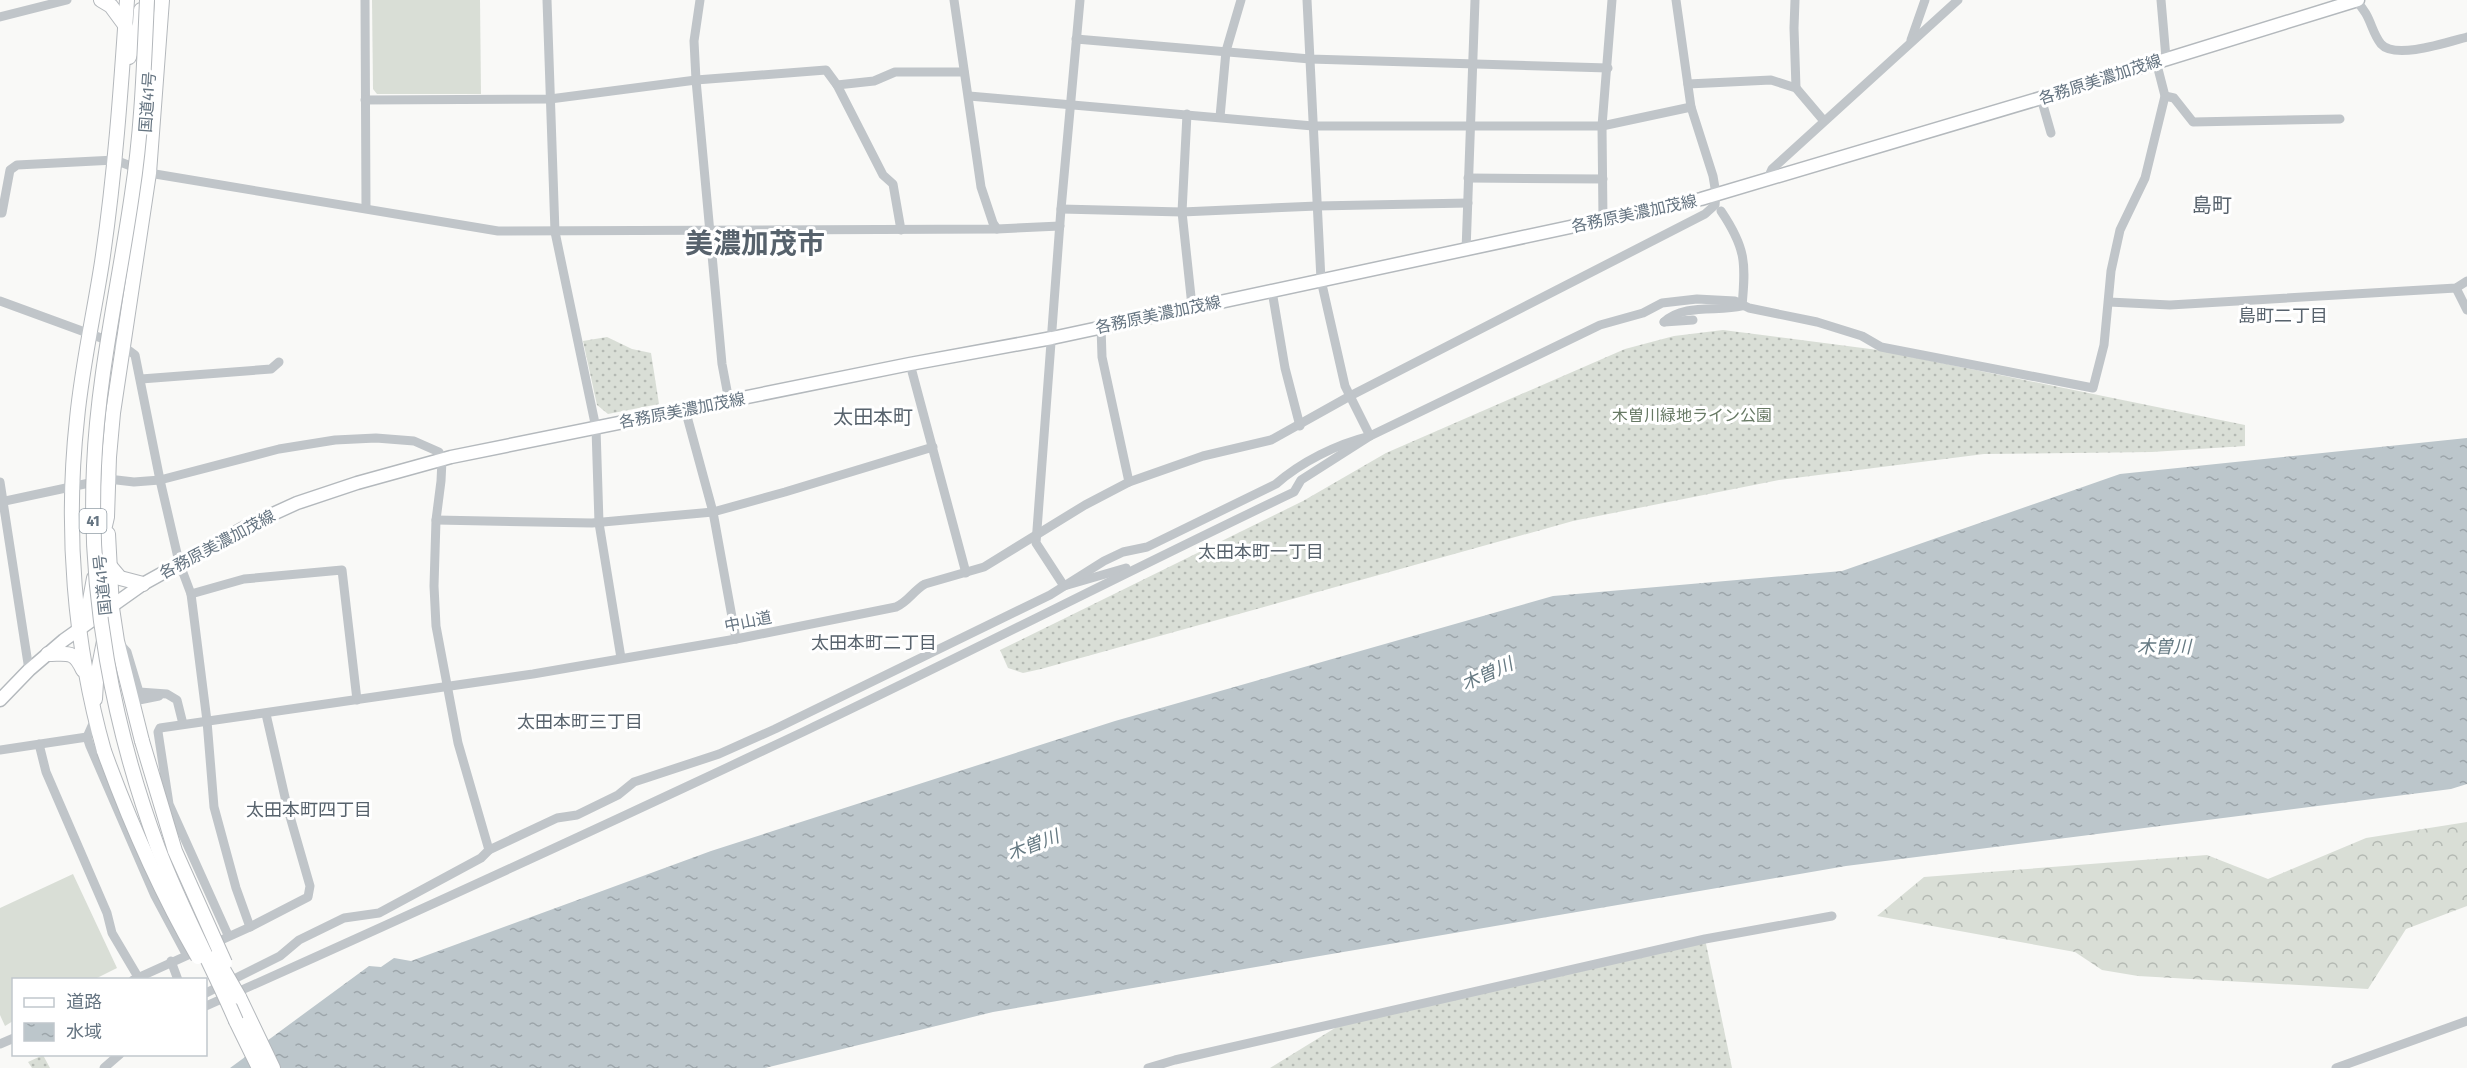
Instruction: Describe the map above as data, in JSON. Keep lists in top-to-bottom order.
{
  "streets": {
    "highway": ["国道41号", "41"],
    "main road": ["各務原美濃加茂線"],
    "street": ["中山道"]
  },
  "crossings": [
    ["各務原美濃加茂線", "中山道"]
  ],
  "districts": [
    "島町",
    "美濃加茂市",
    "島町二丁目",
    "太田本町",
    "太田本町一丁目",
    "太田本町二丁目",
    "太田本町三丁目",
    "太田本町四丁目"
  ],
  "water": ["木曽川"],
  "parks": ["木曽川緑地ライン公園"],
  "legend": ["道路", "水域"]
}
